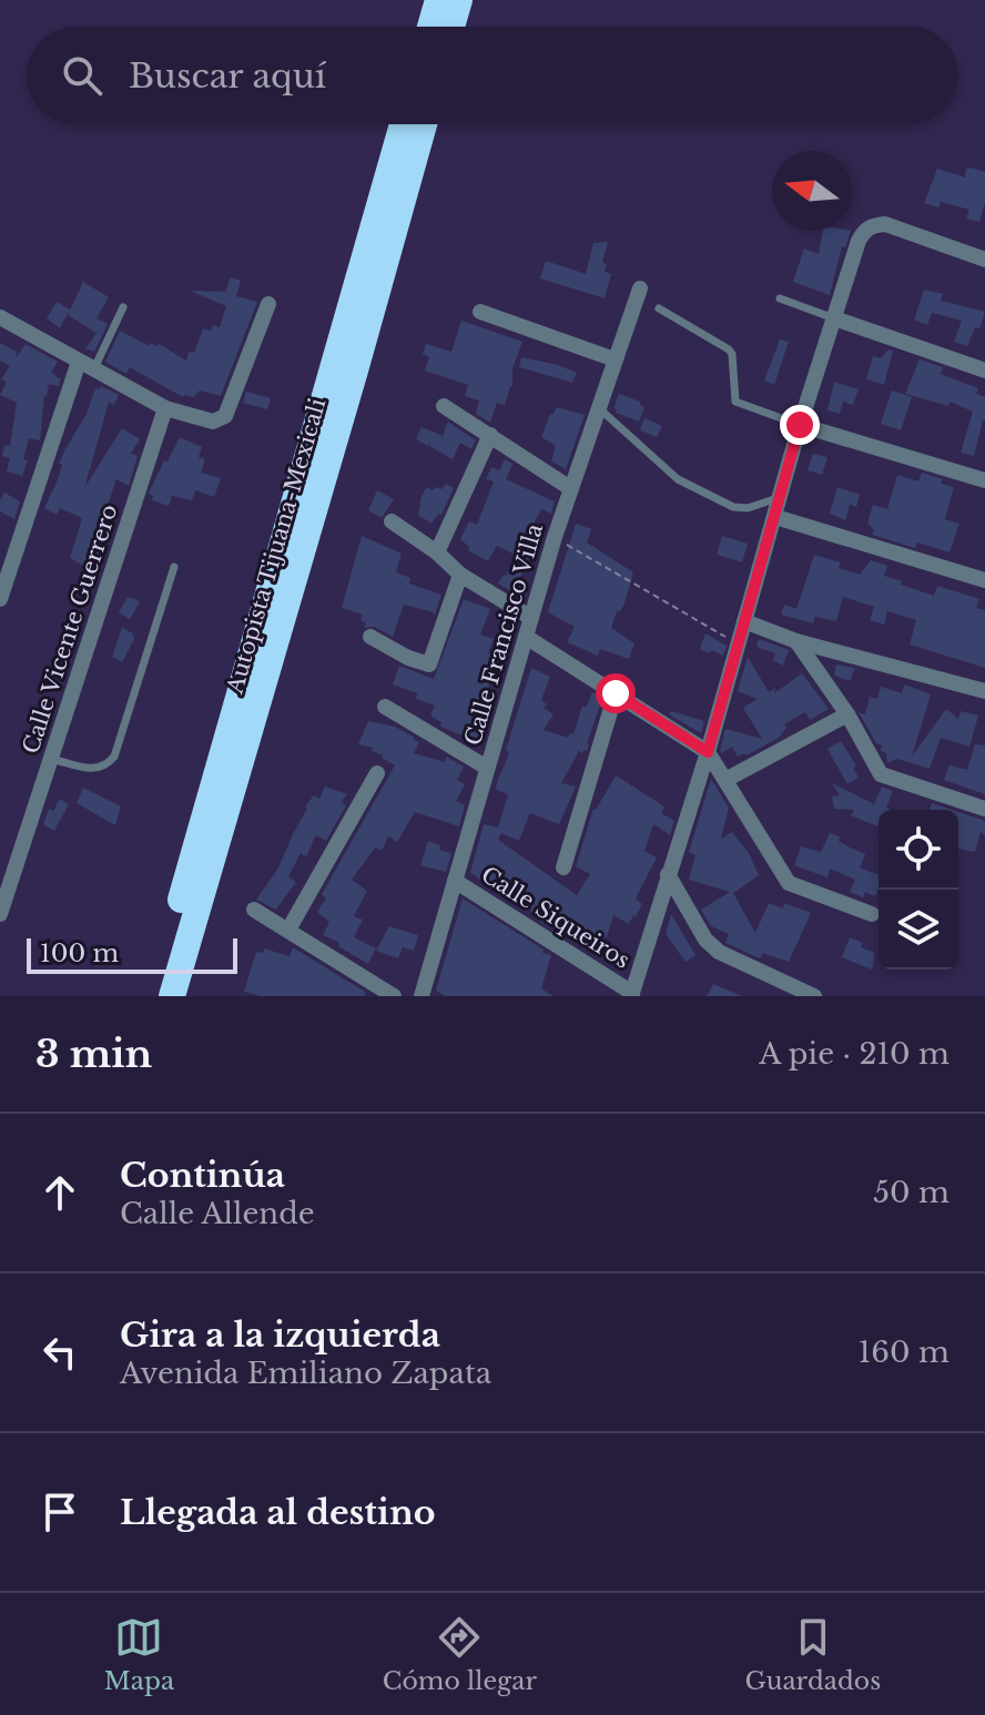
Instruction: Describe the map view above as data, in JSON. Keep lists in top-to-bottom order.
{
  "streets": {
    "highway": ["Autopista Tijuana-Mexicali"],
    "street": ["Calle Vicente Guerrero", "Calle Francisco Villa", "Calle Siqueiros"]
  },
  "crossings": [
    ["Calle Francisco Villa", "Calle Siqueiros"]
  ],
  "scale_bar": "100 m",
  "north": "left",
  "page": {
    "search": "Buscar aquí",
    "scale": "100 m",
    "heading": ["3 min", "A pie · 210 m"],
    "list": [
      ["Continúa", "Calle Allende", "50 m"],
      ["Gira a la izquierda", "Avenida Emiliano Zapata", "160 m"],
      "Llegada al destino"
    ],
    "nav": ["Mapa", "Cómo llegar", "Guardados"]
  }
}
